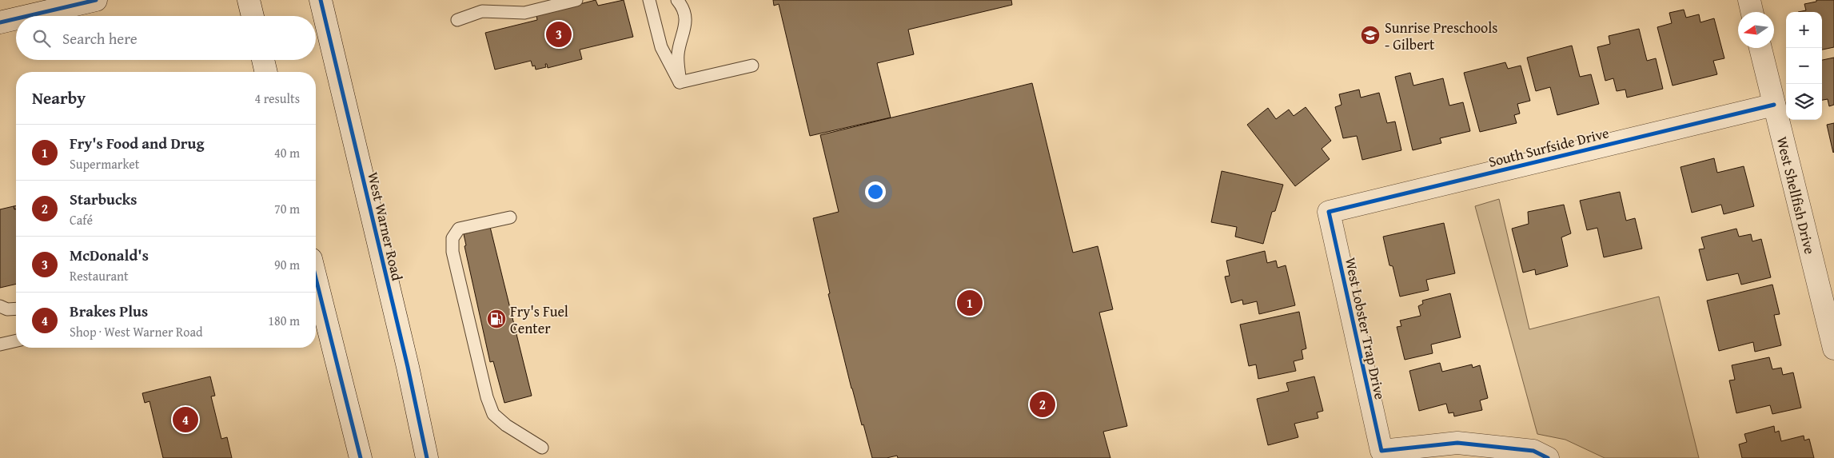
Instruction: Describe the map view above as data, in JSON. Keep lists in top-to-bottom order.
{
  "streets": {
    "street": [
      "South Surfside Drive",
      "West Shellfish Drive",
      "West Warner Road",
      "West Lobster Trap Drive"
    ]
  },
  "crossings": [
    ["South Surfside Drive", "West Shellfish Drive"],
    ["South Surfside Drive", "West Lobster Trap Drive"]
  ],
  "places": {
    "school or university": ["Sunrise Preschools - Gilbert"],
    "fuel station": ["Fry's Fuel Center"]
  },
  "north": "left",
  "page": {
    "map_buttons": ["+", "−"],
    "search": "Search here",
    "pins": [
      "3",
      "1",
      "2",
      "4"
    ],
    "heading": ["Nearby", "4 results"],
    "list": [
      {
        "mark": "1",
        "name": "Fry's Food and Drug",
        "note": "Supermarket",
        "value": "40 m"
      },
      {
        "mark": "2",
        "name": "Starbucks",
        "note": "Café",
        "value": "70 m"
      },
      {
        "mark": "3",
        "name": "McDonald's",
        "note": "Restaurant",
        "value": "90 m"
      },
      {
        "mark": "4",
        "name": "Brakes Plus",
        "note": "Shop · West Warner Road",
        "value": "180 m"
      }
    ]
  }
}
